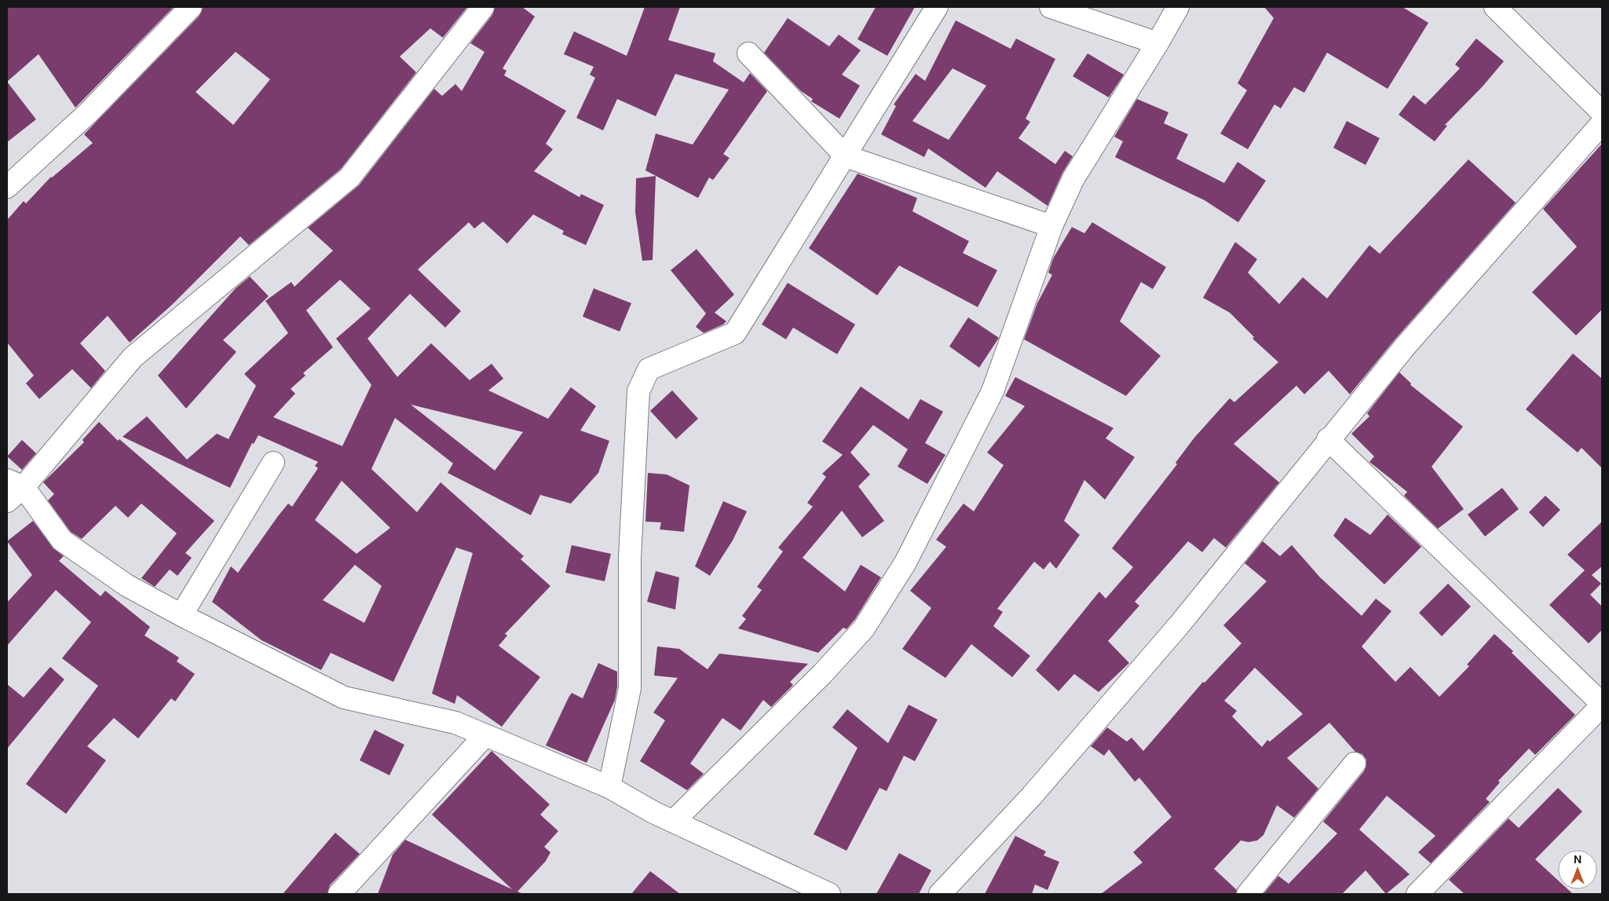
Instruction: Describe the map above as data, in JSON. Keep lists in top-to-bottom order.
{
  "north": "top"
}
